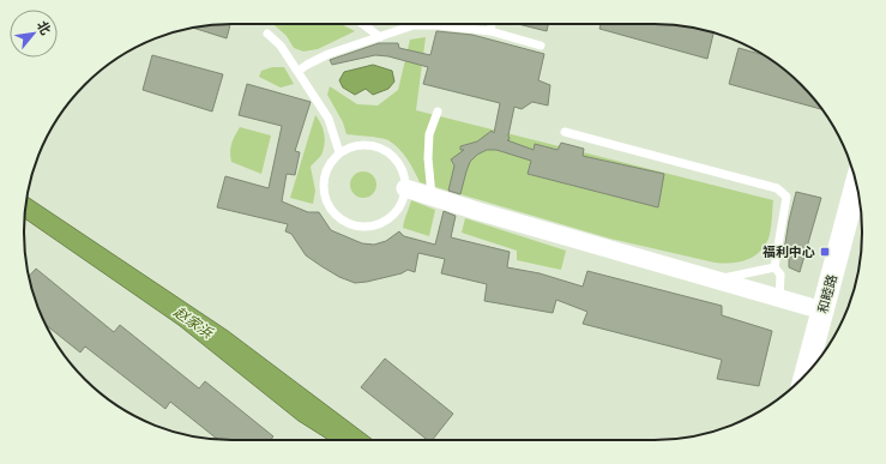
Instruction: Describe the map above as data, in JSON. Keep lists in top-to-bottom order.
{
  "streets": {
    "street": ["和睦路"]
  },
  "water": ["赵家浜"],
  "places": {
    "transit": ["福利中心"]
  },
  "north": "top right"
}
